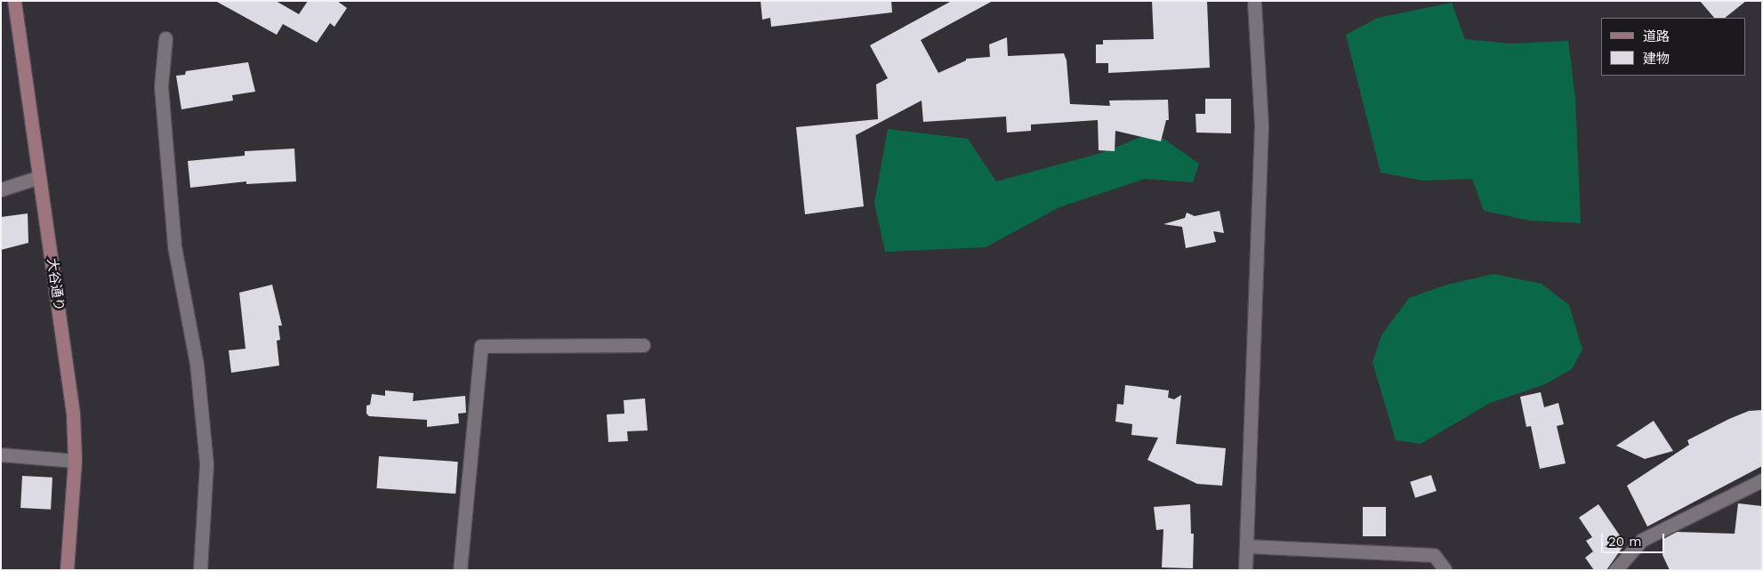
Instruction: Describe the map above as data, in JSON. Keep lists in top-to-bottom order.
{
  "streets": {
    "street": ["大谷通り"]
  },
  "legend": ["道路", "建物"],
  "scale_bar": "20 m"
}
